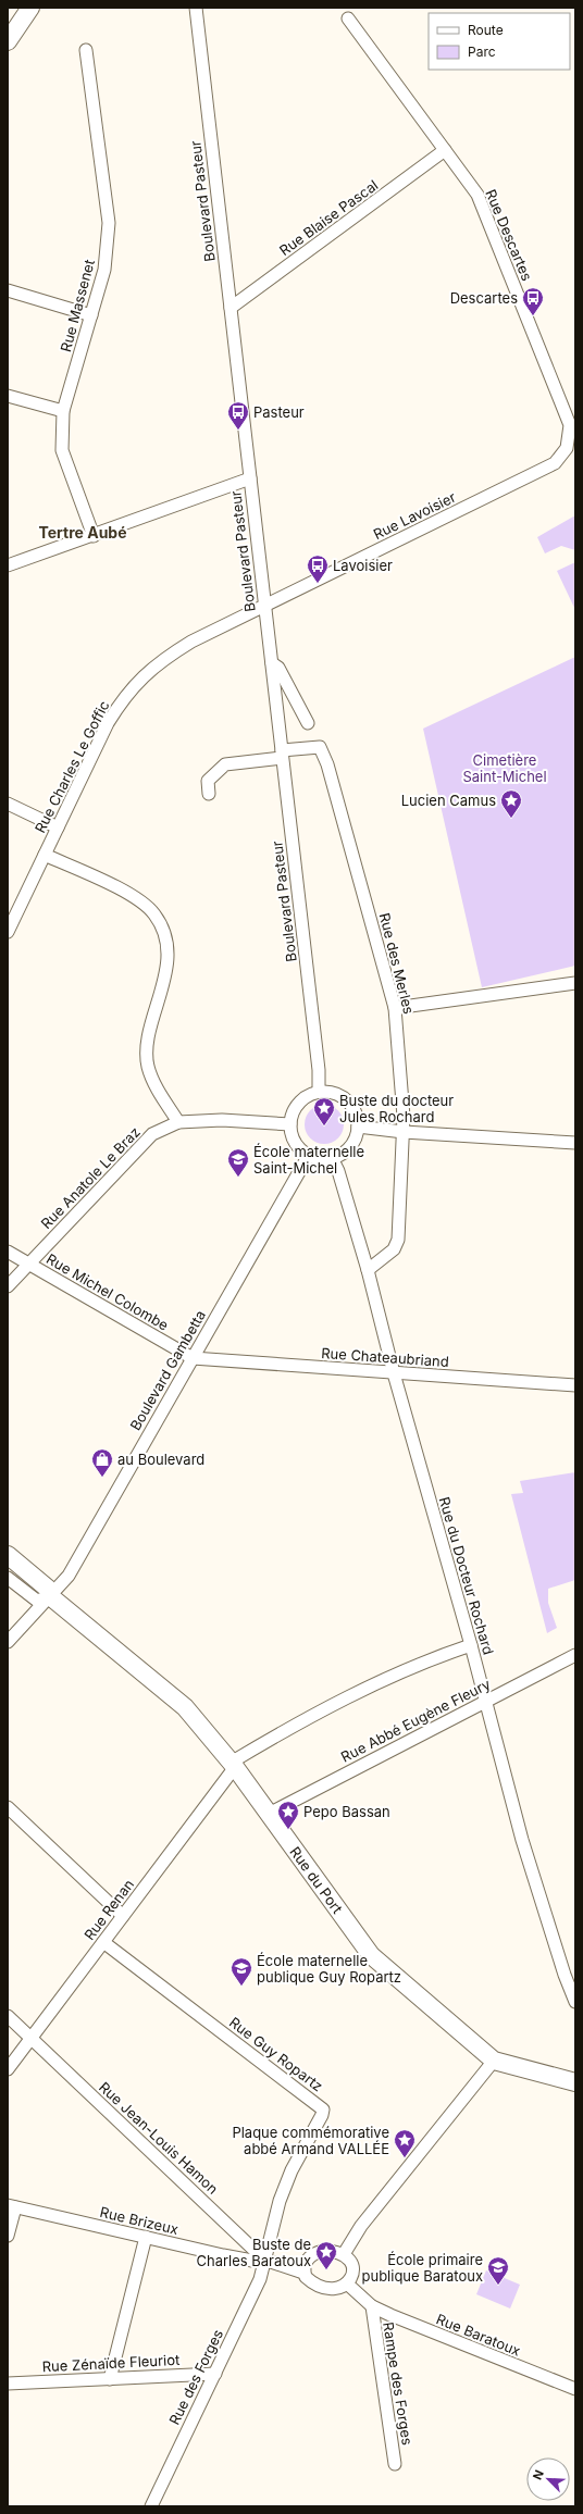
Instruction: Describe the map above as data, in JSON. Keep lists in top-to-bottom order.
{
  "streets": {
    "street": [
      "Boulevard Pasteur",
      "Rue Blaise Pascal",
      "Rue Descartes",
      "Rue Massenet",
      "Rue Lavoisier",
      "Rue Charles Le Goffic",
      "Rue des Merles",
      "Rue Anatole Le Braz",
      "Rue Michel Colombe",
      "Rue Chateaubriand",
      "Boulevard Gambetta",
      "Rue du Docteur Rochard",
      "Rue Abbé Eugène Fleury",
      "Rue du Port",
      "Rue Renan",
      "Rue Guy Ropartz",
      "Rue Jean-Louis Hamon",
      "Rue Brizeux",
      "Rue Baratoux",
      "Rue Zénaïde Fleuriot",
      "Rue des Forges",
      "Rampe des Forges"
    ]
  },
  "crossings": [
    ["Boulevard Pasteur", "Rue Blaise Pascal"],
    ["Boulevard Pasteur", "Rue Lavoisier"],
    ["Boulevard Pasteur", "Rue Charles Le Goffic"],
    ["Boulevard Pasteur", "Rue des Merles"],
    ["Boulevard Pasteur", "Rue Anatole Le Braz"],
    ["Boulevard Pasteur", "Boulevard Gambetta"],
    ["Boulevard Pasteur", "Rue du Docteur Rochard"],
    ["Rue Blaise Pascal", "Rue Descartes"],
    ["Rue Descartes", "Rue Lavoisier"],
    ["Rue Lavoisier", "Rue Charles Le Goffic"],
    ["Rue des Merles", "Rue du Docteur Rochard"],
    ["Rue Anatole Le Braz", "Rue Michel Colombe"],
    ["Rue Anatole Le Braz", "Boulevard Gambetta"],
    ["Rue Anatole Le Braz", "Rue du Docteur Rochard"],
    ["Rue Michel Colombe", "Rue Chateaubriand"],
    ["Rue Michel Colombe", "Boulevard Gambetta"],
    ["Rue Chateaubriand", "Boulevard Gambetta"],
    ["Rue Chateaubriand", "Rue du Docteur Rochard"],
    ["Boulevard Gambetta", "Rue du Docteur Rochard"],
    ["Boulevard Gambetta", "Rue du Port"],
    ["Rue du Docteur Rochard", "Rue Abbé Eugène Fleury"],
    ["Rue Abbé Eugène Fleury", "Rue du Port"],
    ["Rue du Port", "Rue Renan"],
    ["Rue Renan", "Rue Guy Ropartz"],
    ["Rue Renan", "Rue Jean-Louis Hamon"],
    ["Rue Guy Ropartz", "Rue Jean-Louis Hamon"],
    ["Rue Guy Ropartz", "Rue Brizeux"],
    ["Rue Guy Ropartz", "Rue des Forges"],
    ["Rue Jean-Louis Hamon", "Rue Brizeux"],
    ["Rue Jean-Louis Hamon", "Rue des Forges"],
    ["Rue Brizeux", "Rue des Forges"],
    ["Rue Baratoux", "Rampe des Forges"],
    ["Rue Zénaïde Fleuriot", "Rue des Forges"]
  ],
  "districts": ["Tertre Aubé"],
  "parks": ["Cimetière Saint-Michel"],
  "places": {
    "bus stop": ["Descartes", "Pasteur", "Lavoisier"],
    "place": [
      "Lucien Camus",
      "Buste du docteur Jules Rochard",
      "Pepo Bassan",
      "Plaque commémorative abbé Armand VALLÉE",
      "Buste de Charles Baratoux"
    ],
    "school or university": ["École maternelle Saint-Michel", "École maternelle publique Guy Ropartz", "École primaire publique Baratoux"],
    "shop": ["au Boulevard"]
  },
  "legend": ["Route", "Parc"],
  "north": "top left"
}
